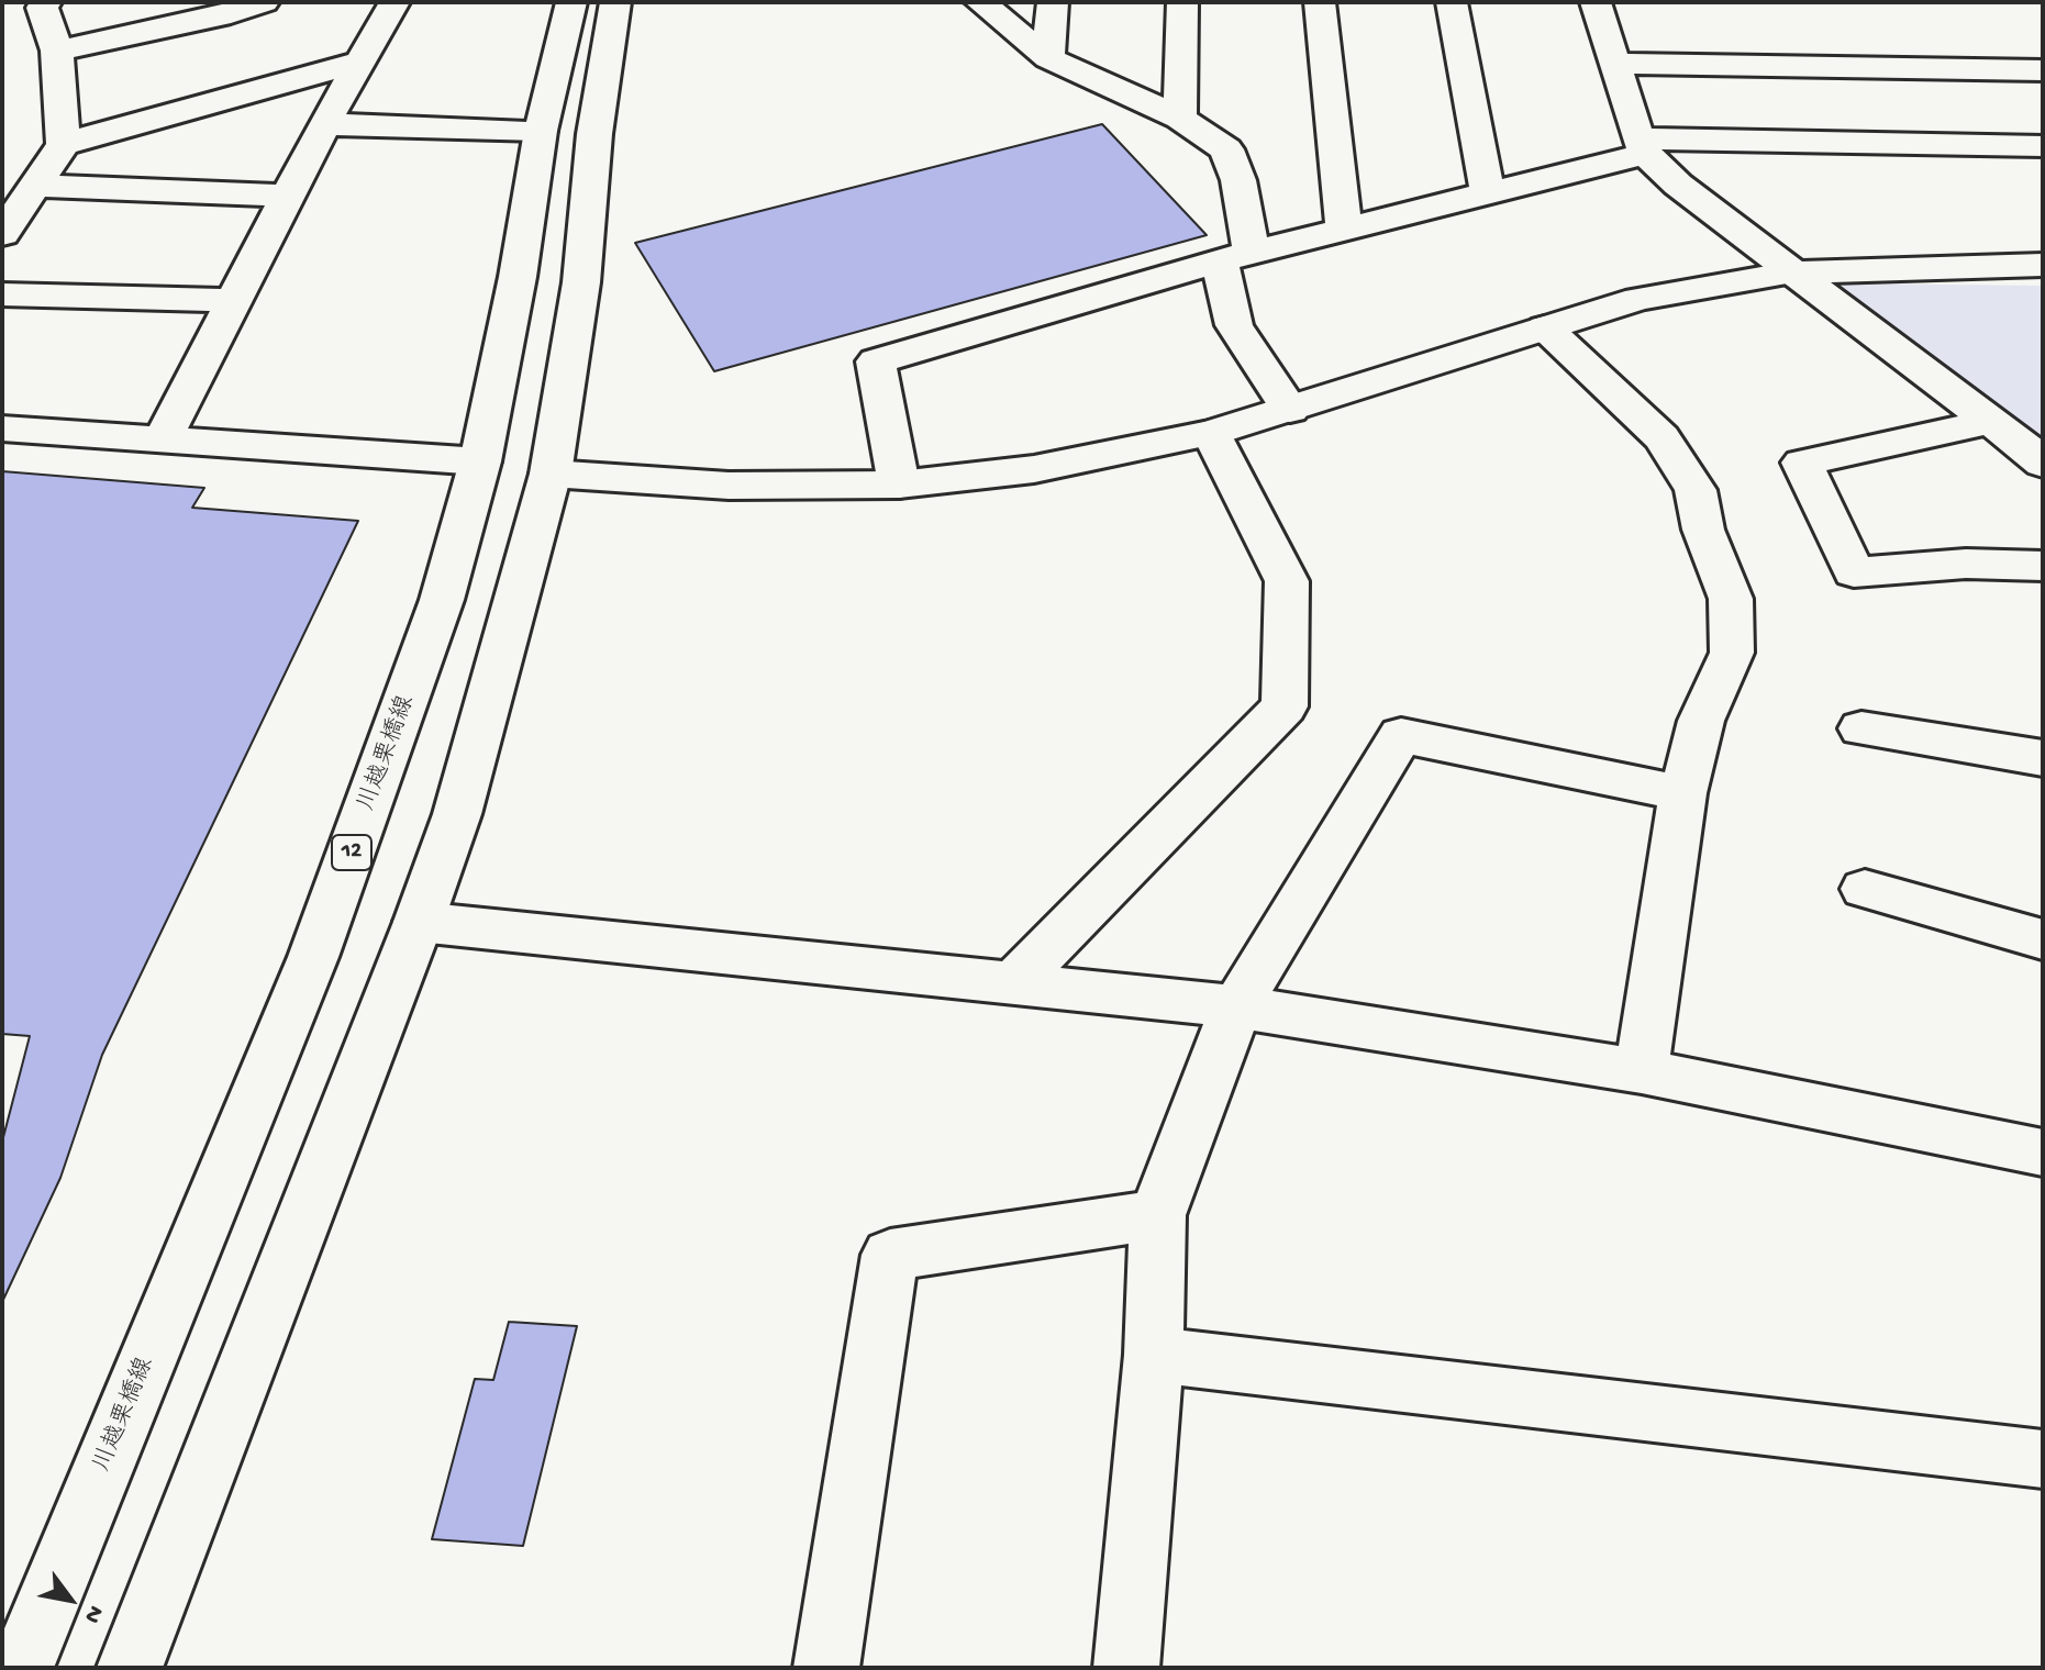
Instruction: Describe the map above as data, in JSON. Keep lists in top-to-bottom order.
{
  "streets": {
    "street": ["川越栗橋線", "12"]
  },
  "north": "bottom right"
}
